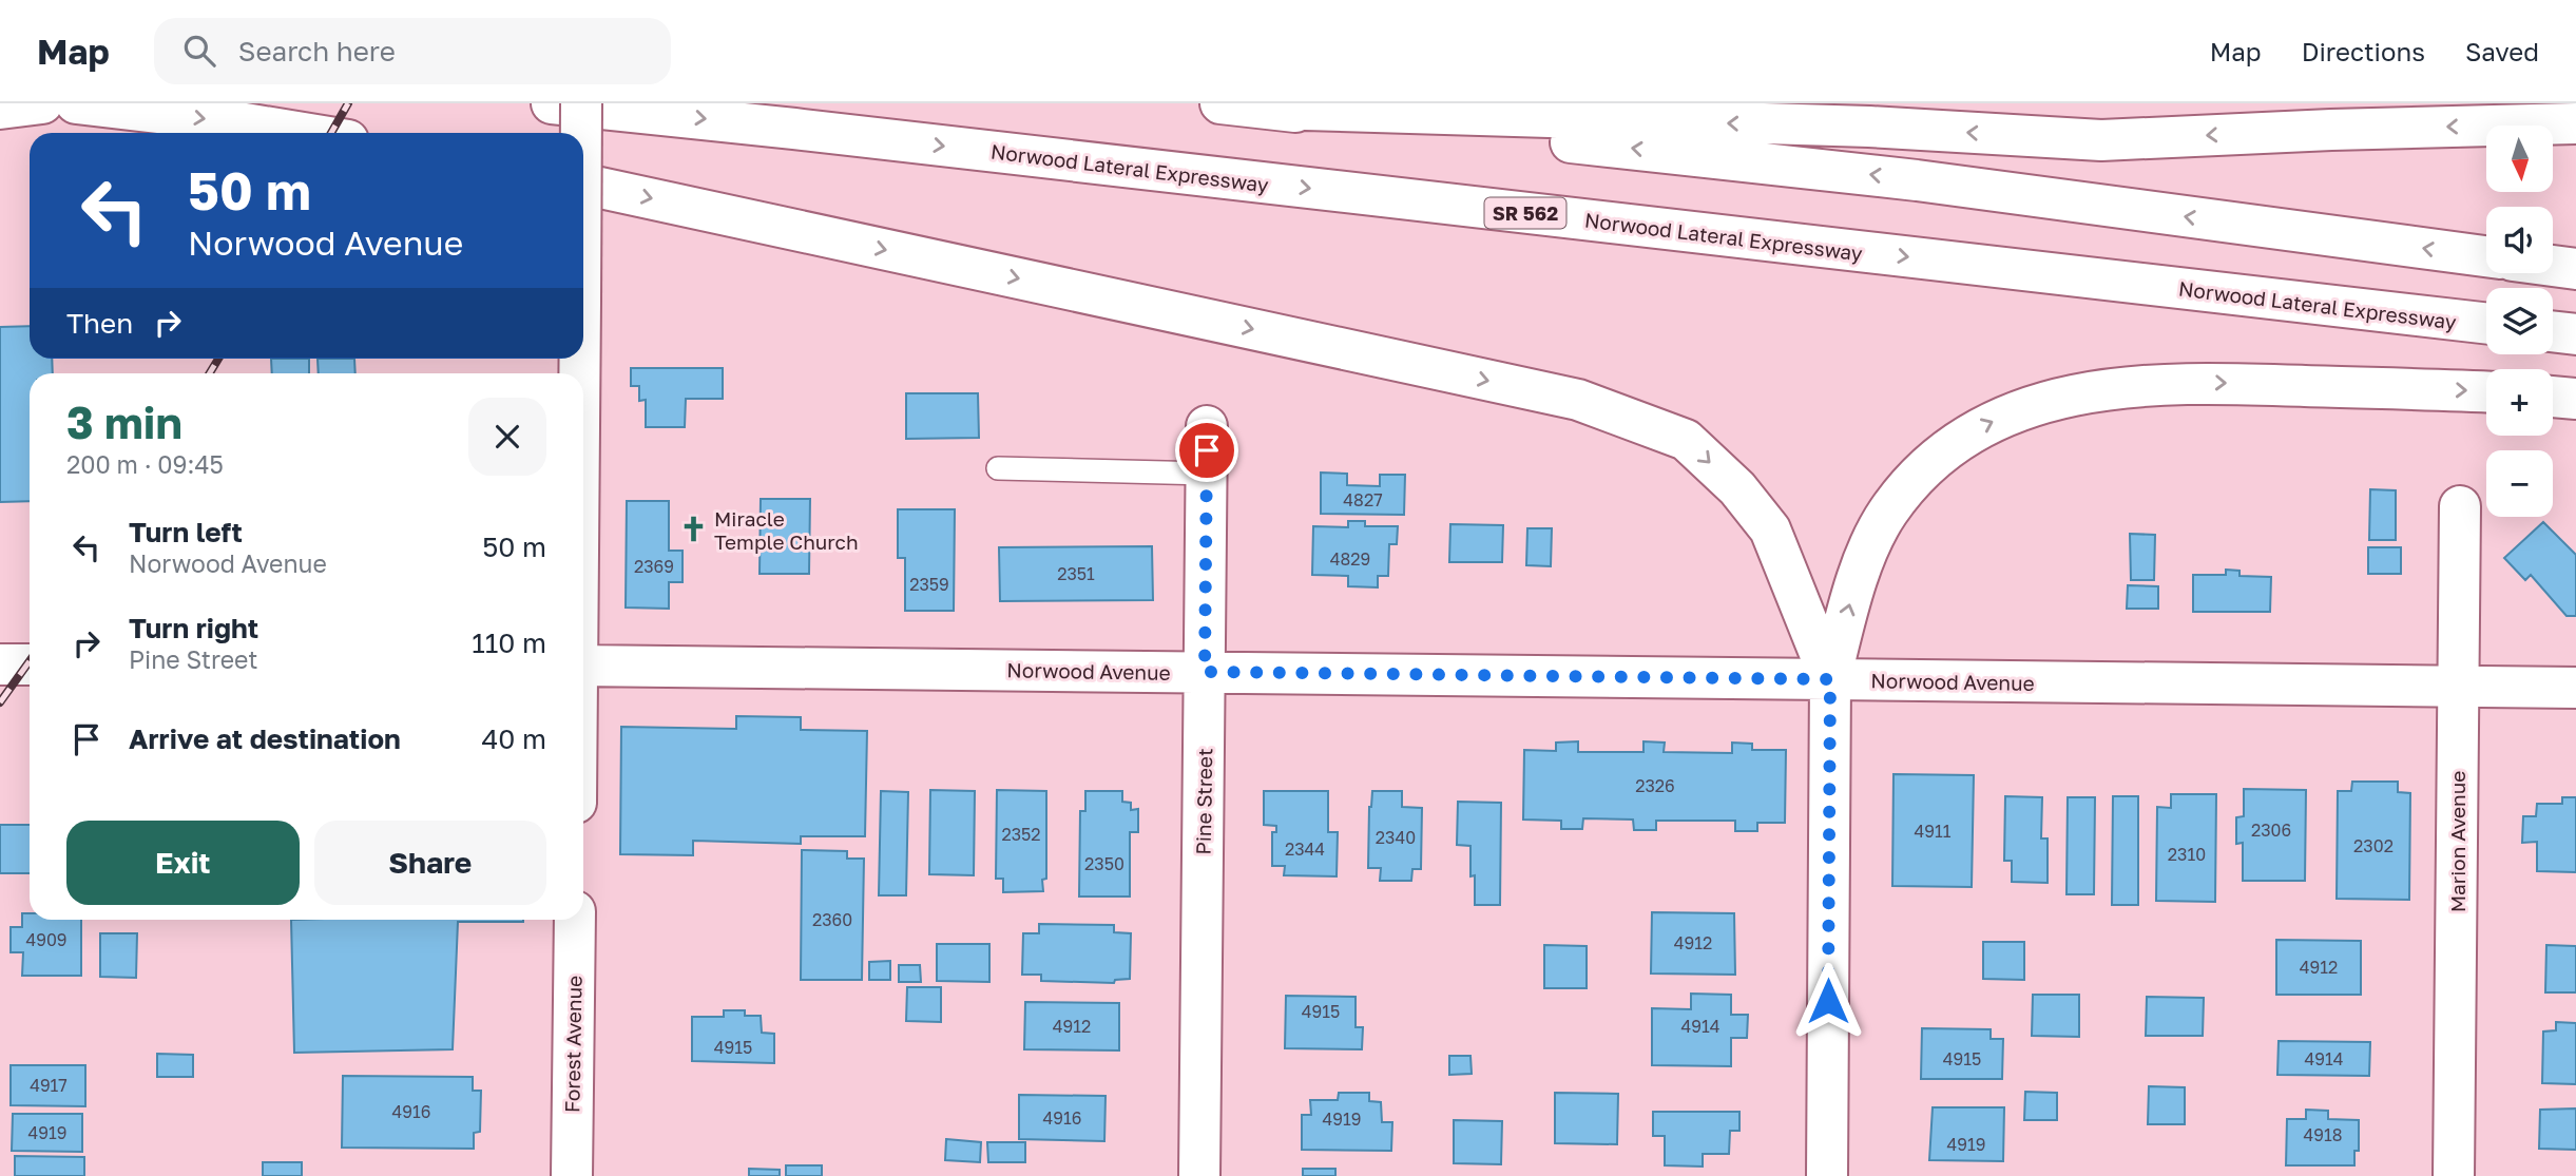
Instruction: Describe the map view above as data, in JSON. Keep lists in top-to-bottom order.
{
  "streets": {
    "main road": [
      "Norwood Lateral Expressway",
      "SR 562",
      "Norwood Avenue",
      "Pine Street",
      "Marion Avenue",
      "Forest Avenue"
    ]
  },
  "crossings": [
    ["Norwood Avenue", "Pine Street"],
    ["Norwood Avenue", "Marion Avenue"]
  ],
  "places": {
    "church": ["Miracle Temple Church"]
  },
  "house_numbers": [
    "4827",
    "4829",
    "2369",
    "2351",
    "2359",
    "2326",
    "2306",
    "4911",
    "2352",
    "2340",
    "2302",
    "2344",
    "2310",
    "2350",
    "2360",
    "4909",
    "4912",
    "4912",
    "4915",
    "4912",
    "4914",
    "4915",
    "4915",
    "4914",
    "4917",
    "4916",
    "4916",
    "4919",
    "4919",
    "4918",
    "4919"
  ],
  "north": "bottom",
  "page": {
    "header": "Map",
    "search": "Search here",
    "nav": ["Map", "Directions", "Saved"],
    "map_buttons": ["+", "−"],
    "turn": ["50 m", "Norwood Avenue"],
    "then": "Then",
    "heading": ["3 min", "200 m · 09:45"],
    "list": [
      {
        "name": "Turn left",
        "note": "Norwood Avenue",
        "value": "50 m"
      },
      {
        "name": "Turn right",
        "note": "Pine Street",
        "value": "110 m"
      },
      {
        "name": "Arrive at destination",
        "value": "40 m"
      }
    ],
    "buttons": ["Exit", "Share"]
  }
}
